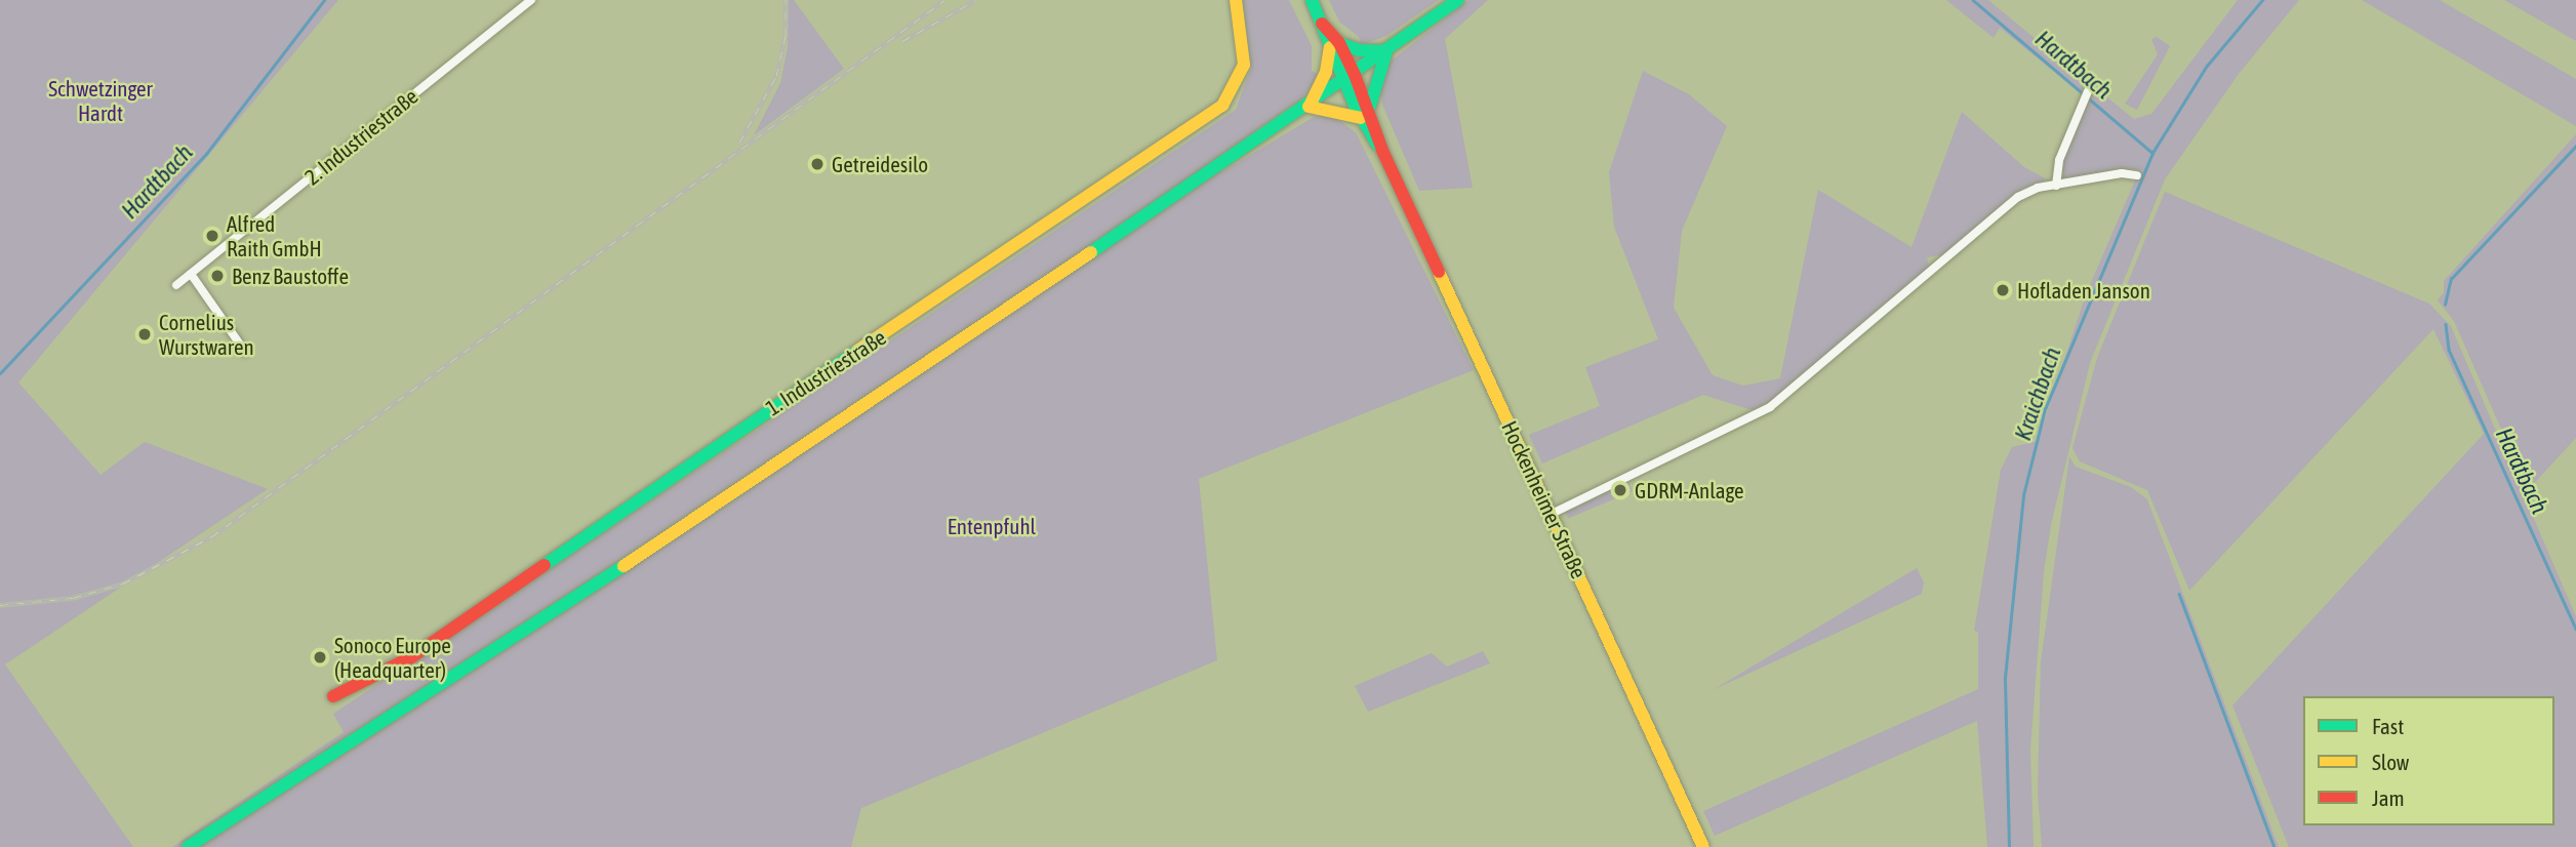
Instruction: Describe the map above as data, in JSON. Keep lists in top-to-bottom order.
{
  "streets": {
    "street": ["2. Industriestraße", "1. Industriestraße", "Hockenheimer Straße"]
  },
  "water": ["Hardtbach", "Kraichbach"],
  "parks": ["Schwetzinger Hardt", "Entenpfuhl"],
  "places": [
    "Getreidesilo",
    "Alfred Raith GmbH",
    "Benz Baustoffe",
    "Hofladen Janson",
    "Cornelius Wurstwaren",
    "GDRM-Anlage",
    "Sonoco Europe (Headquarter)"
  ],
  "legend": ["Fast", "Slow", "Jam"]
}
